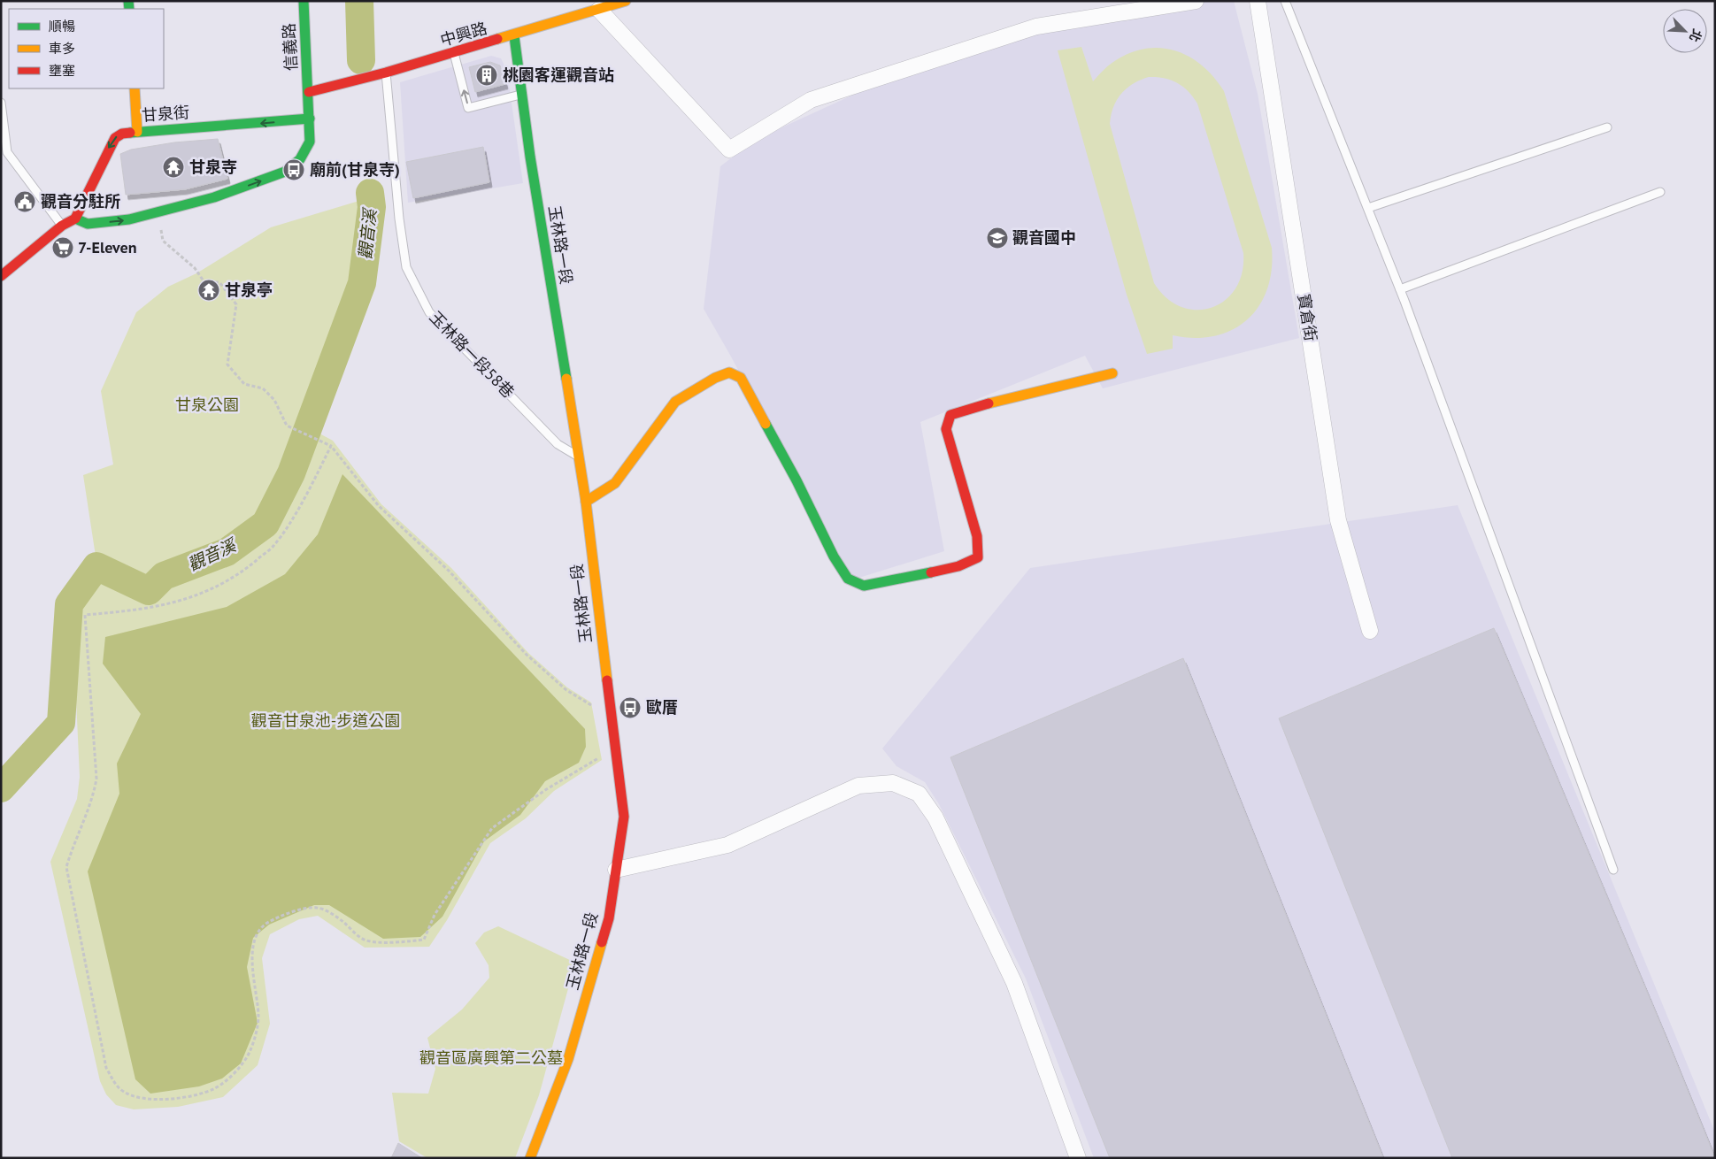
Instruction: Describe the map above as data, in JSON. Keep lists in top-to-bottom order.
{
  "streets": {
    "street": [
      "中興路",
      "信義路",
      "甘泉街",
      "玉林路一段",
      "寶倉街"
    ],
    "lane": ["玉林路一段58巷"]
  },
  "crossings": [
    ["中興路", "信義路"],
    ["中興路", "玉林路一段"],
    ["中興路", "玉林路一段58巷"],
    ["玉林路一段", "玉林路一段58巷"]
  ],
  "water": ["觀音溪"],
  "parks": ["甘泉公園", "觀音甘泉池-步道公園", "觀音區廣興第二公墓"],
  "places": {
    "building": ["桃園客運觀音站"],
    "temple": ["甘泉寺", "甘泉亭"],
    "bus stop": ["廟前(甘泉寺)", "歐厝"],
    "public building": ["觀音分駐所"],
    "school or university": ["觀音國中"],
    "supermarket": ["7-Eleven"]
  },
  "legend": ["順暢", "車多", "壅塞"],
  "north": "bottom right"
}
